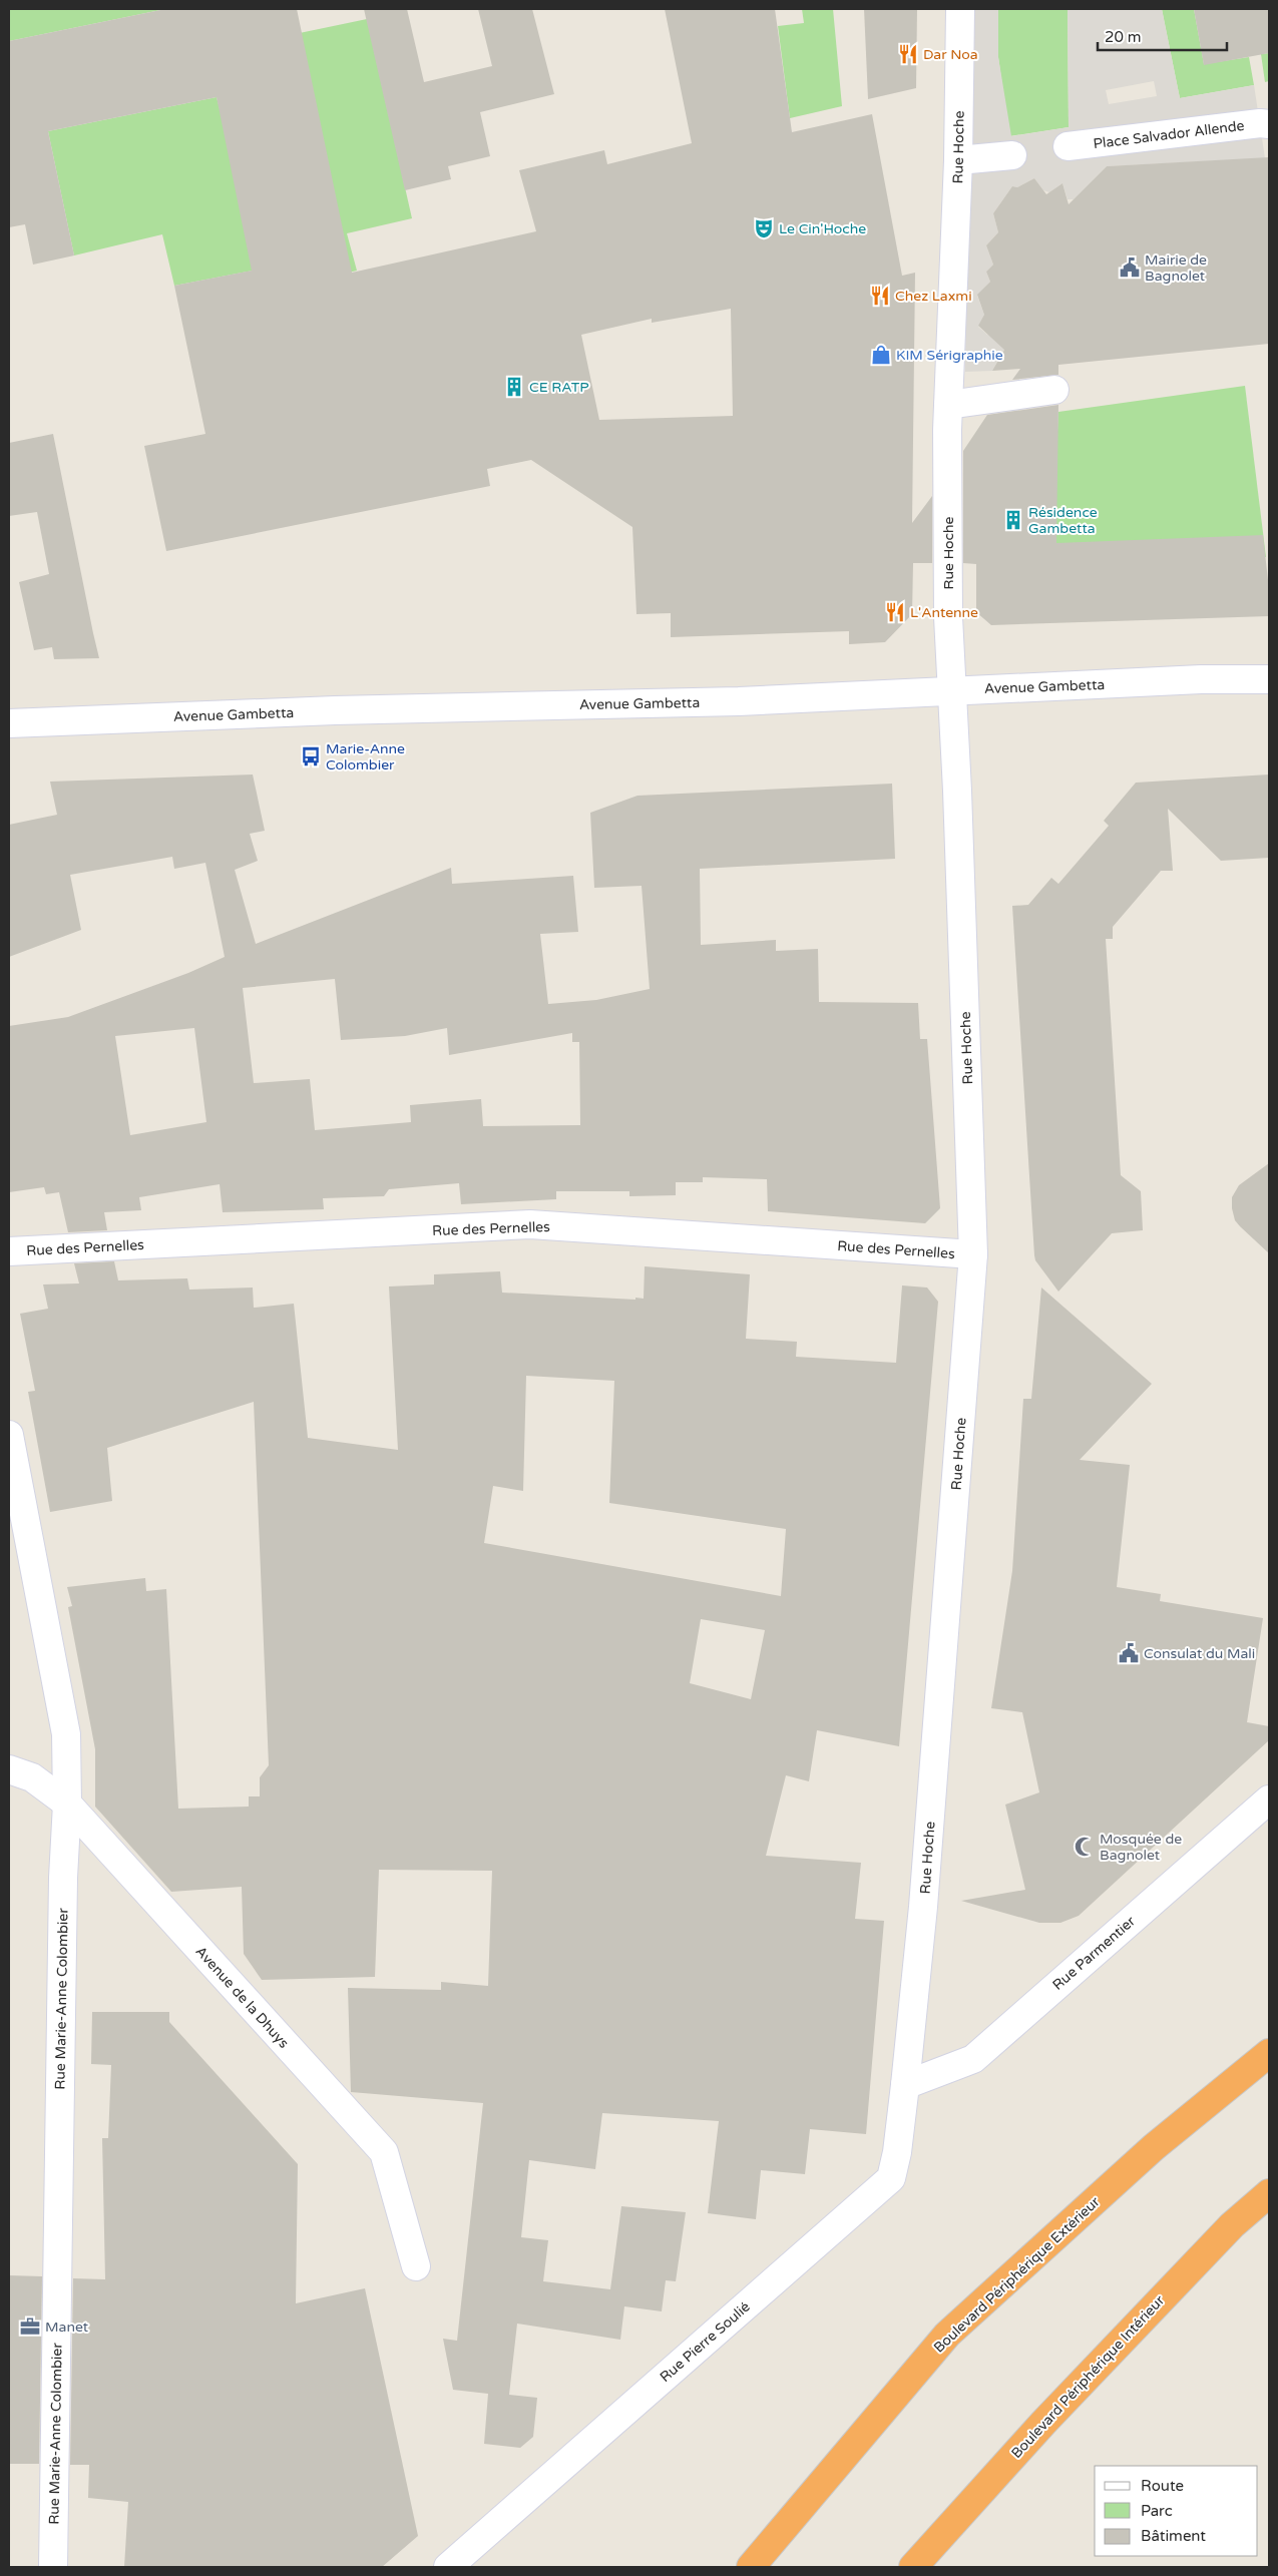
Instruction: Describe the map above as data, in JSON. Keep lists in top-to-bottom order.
{
  "streets": {
    "highway": ["Boulevard Périphérique Extérieur", "Boulevard Périphérique Intérieur"],
    "street": [
      "Place Salvador Allende",
      "Rue Hoche",
      "Avenue Gambetta",
      "Rue des Pernelles",
      "Rue Parmentier",
      "Avenue de la Dhuys",
      "Rue Marie-Anne Colombier",
      "Rue Pierre Soulié"
    ]
  },
  "crossings": [
    ["Rue Hoche", "Avenue Gambetta"],
    ["Rue Hoche", "Rue des Pernelles"],
    ["Rue Hoche", "Rue Parmentier"],
    ["Rue Hoche", "Rue Pierre Soulié"],
    ["Rue Parmentier", "Rue Pierre Soulié"],
    ["Avenue de la Dhuys", "Rue Marie-Anne Colombier"]
  ],
  "places": {
    "restaurant": ["Dar Noa", "Chez Laxmi", "L'Antenne"],
    "theatre": ["Le Cin'Hoche"],
    "public building": ["Mairie de Bagnolet", "Consulat du Mali"],
    "shop": ["KIM Sérigraphie"],
    "building": ["CE RATP", "Résidence Gambetta"],
    "bus stop": ["Marie-Anne Colombier"],
    "mosque": ["Mosquée de Bagnolet"],
    "office": ["Manet"]
  },
  "legend": ["Route", "Parc", "Bâtiment"],
  "scale_bar": "20 m"
}
